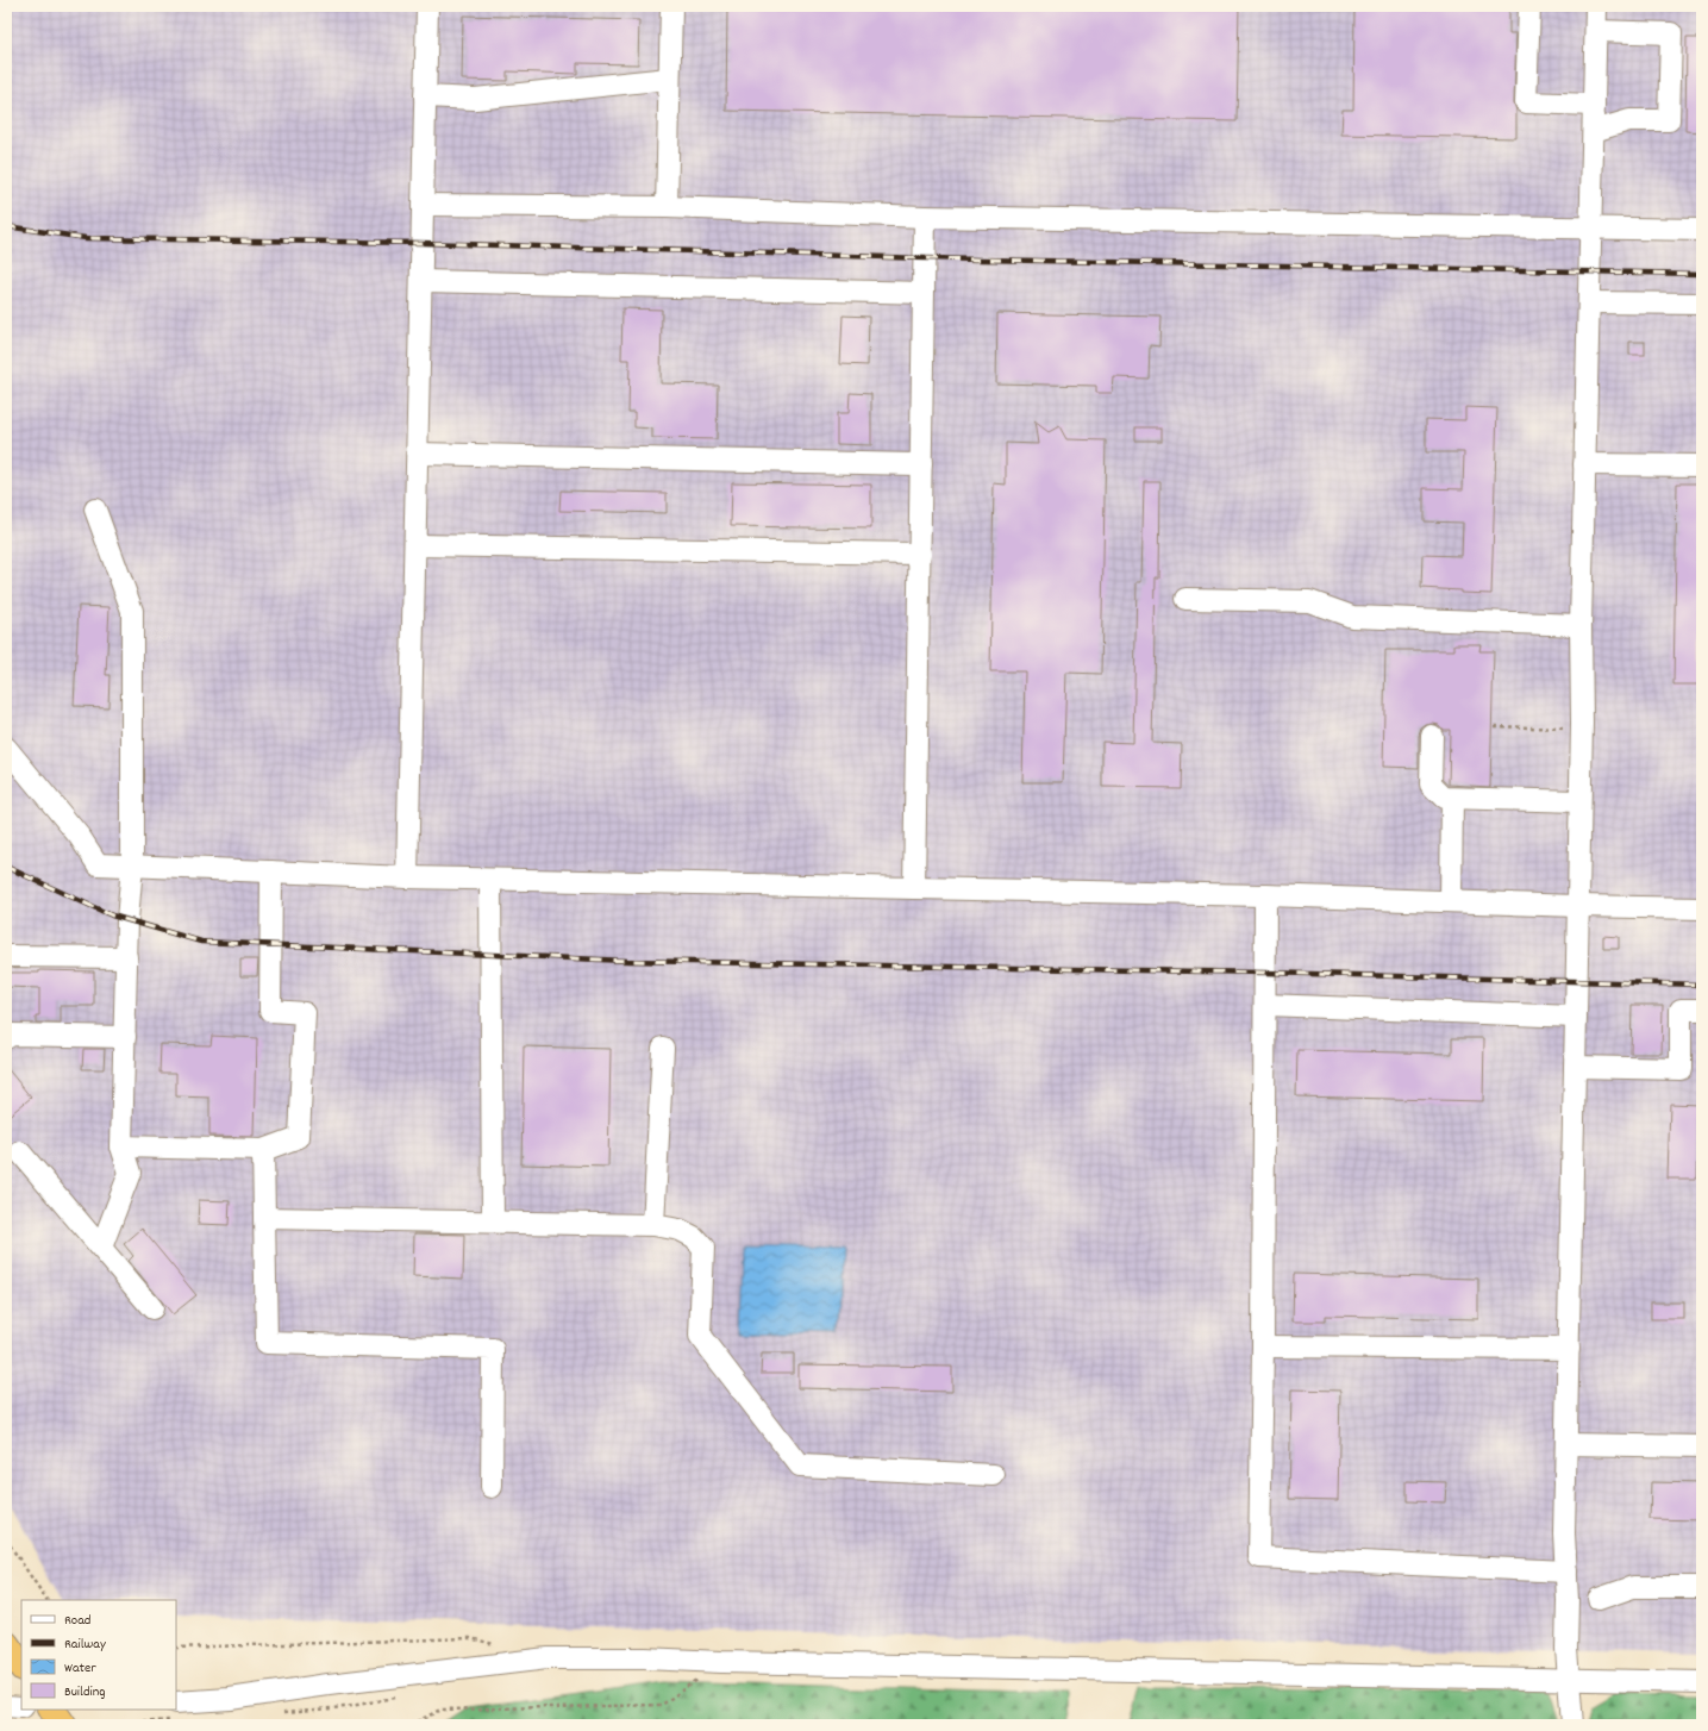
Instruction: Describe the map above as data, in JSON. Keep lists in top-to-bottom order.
{
  "legend": [
    "Road",
    "Railway",
    "Water",
    "Building"
  ]
}
